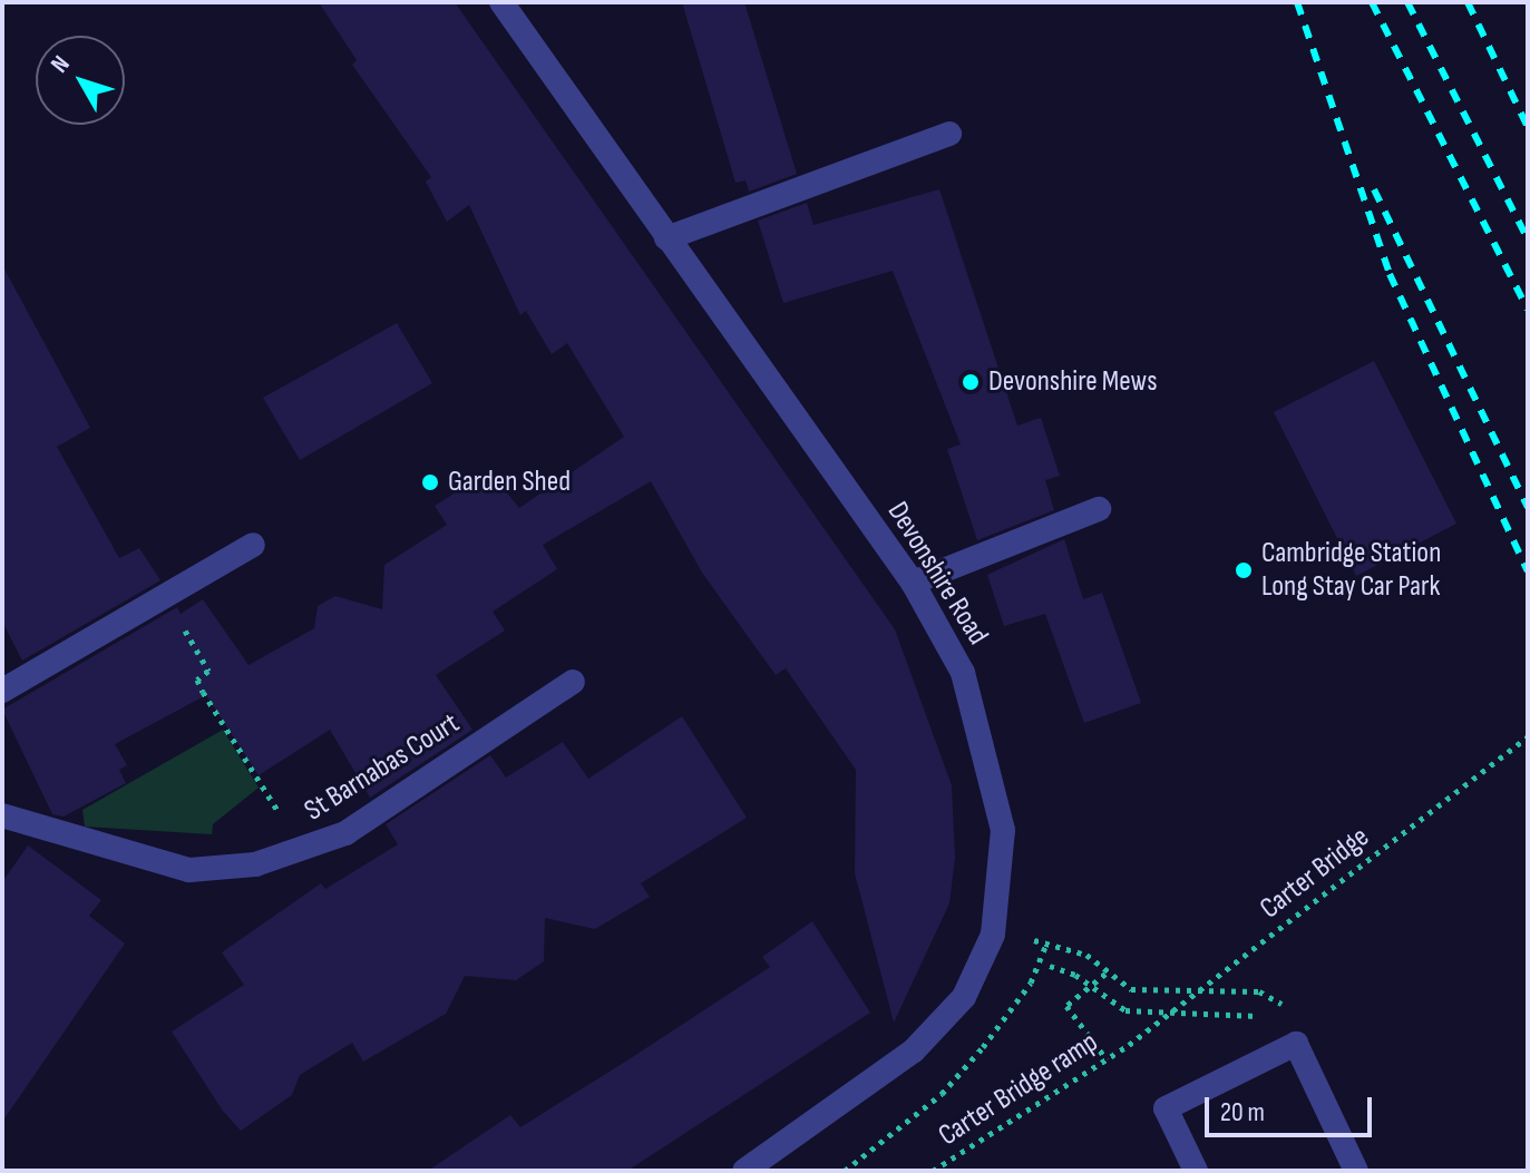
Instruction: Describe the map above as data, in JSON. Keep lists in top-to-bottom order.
{
  "streets": {
    "street": ["Devonshire Road", "St Barnabas Court"],
    "path": ["Carter Bridge", "Carter Bridge ramp"]
  },
  "crossings": [
    ["Carter Bridge", "Carter Bridge ramp"]
  ],
  "places": ["Devonshire Mews", "Garden Shed", "Cambridge Station Long Stay Car Park"],
  "scale_bar": "20 m",
  "north": "top left"
}
